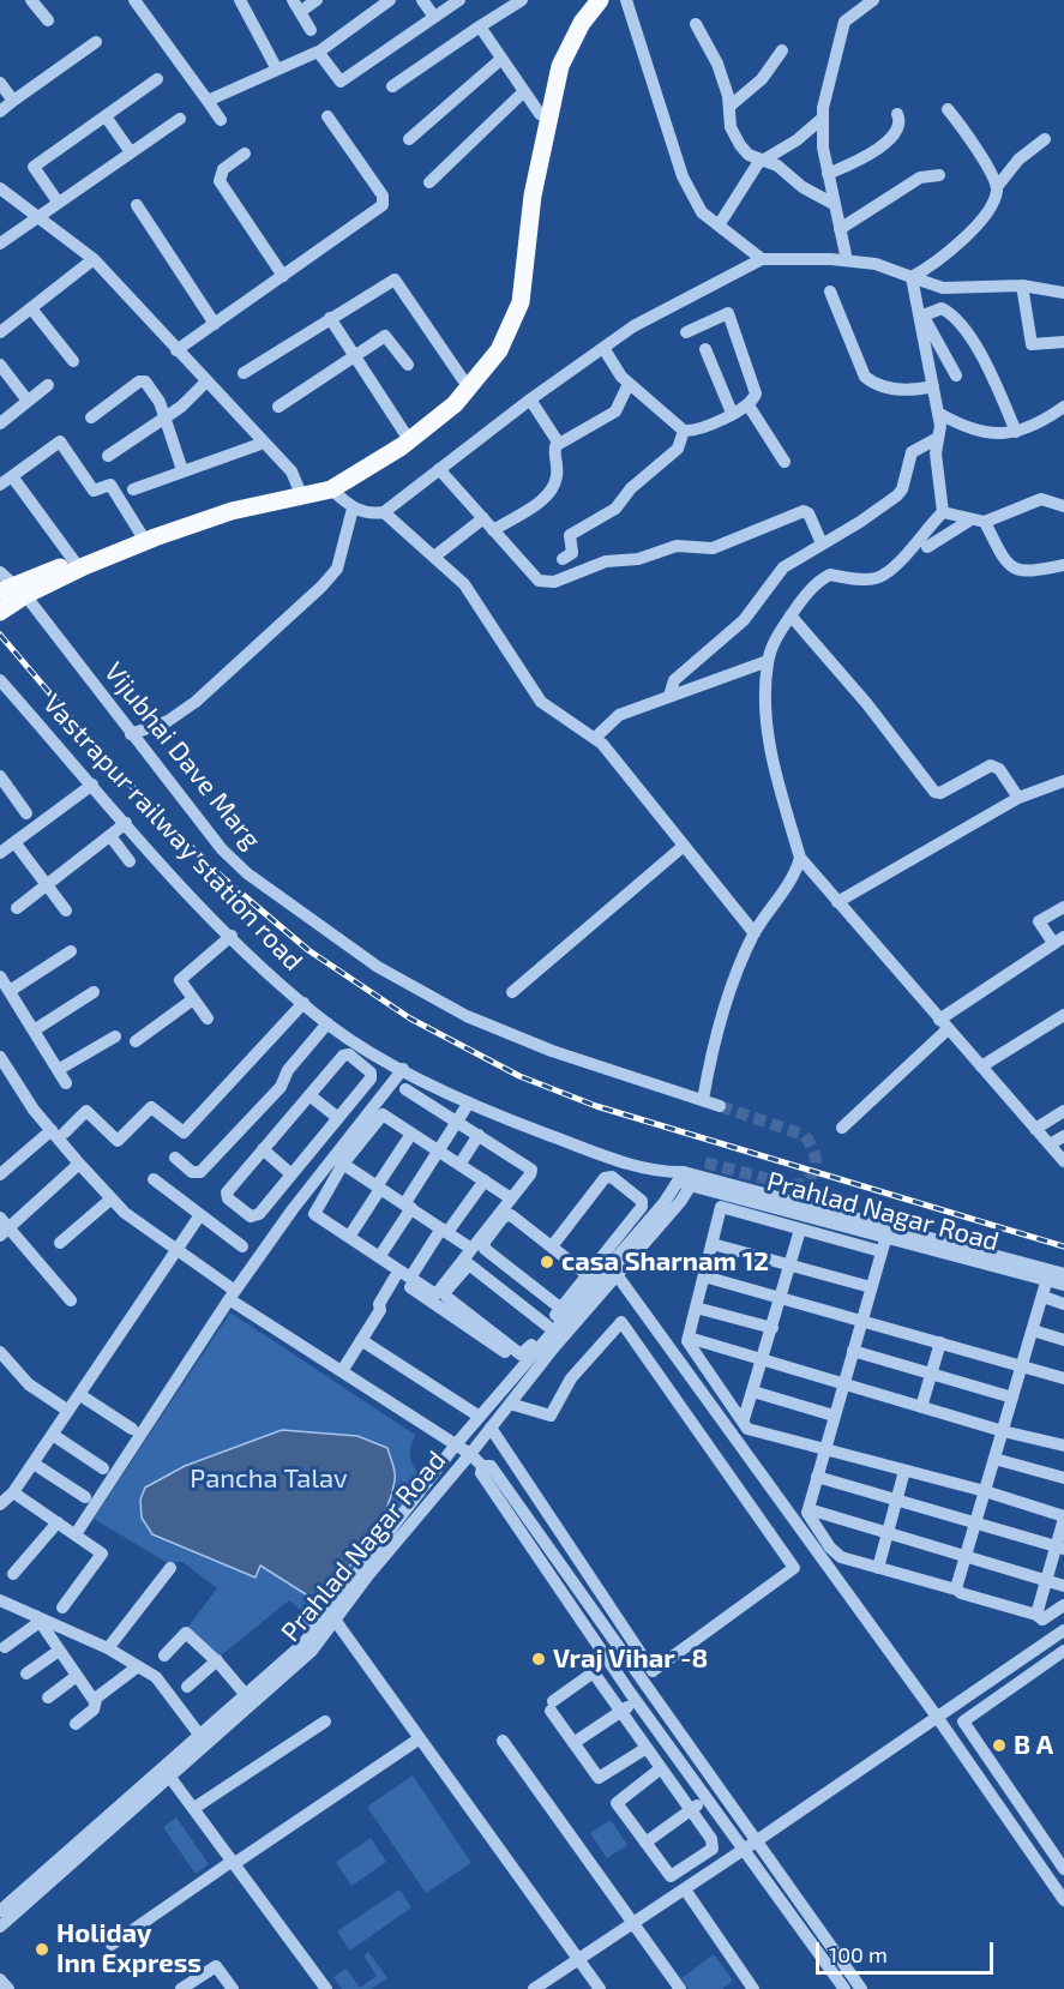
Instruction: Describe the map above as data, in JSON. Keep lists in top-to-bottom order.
{
  "streets": {
    "street": ["Vijubhai Dave Marg", "Vastrapur railway station road", "Prahlad Nagar Road"]
  },
  "crossings": [
    ["Vastrapur railway station road", "Prahlad Nagar Road"]
  ],
  "parks": ["Pancha Talav"],
  "places": [
    "casa Sharnam 12",
    "Vraj Vihar -8",
    "B A",
    "Holiday Inn Express"
  ],
  "scale_bar": "100 m"
}
